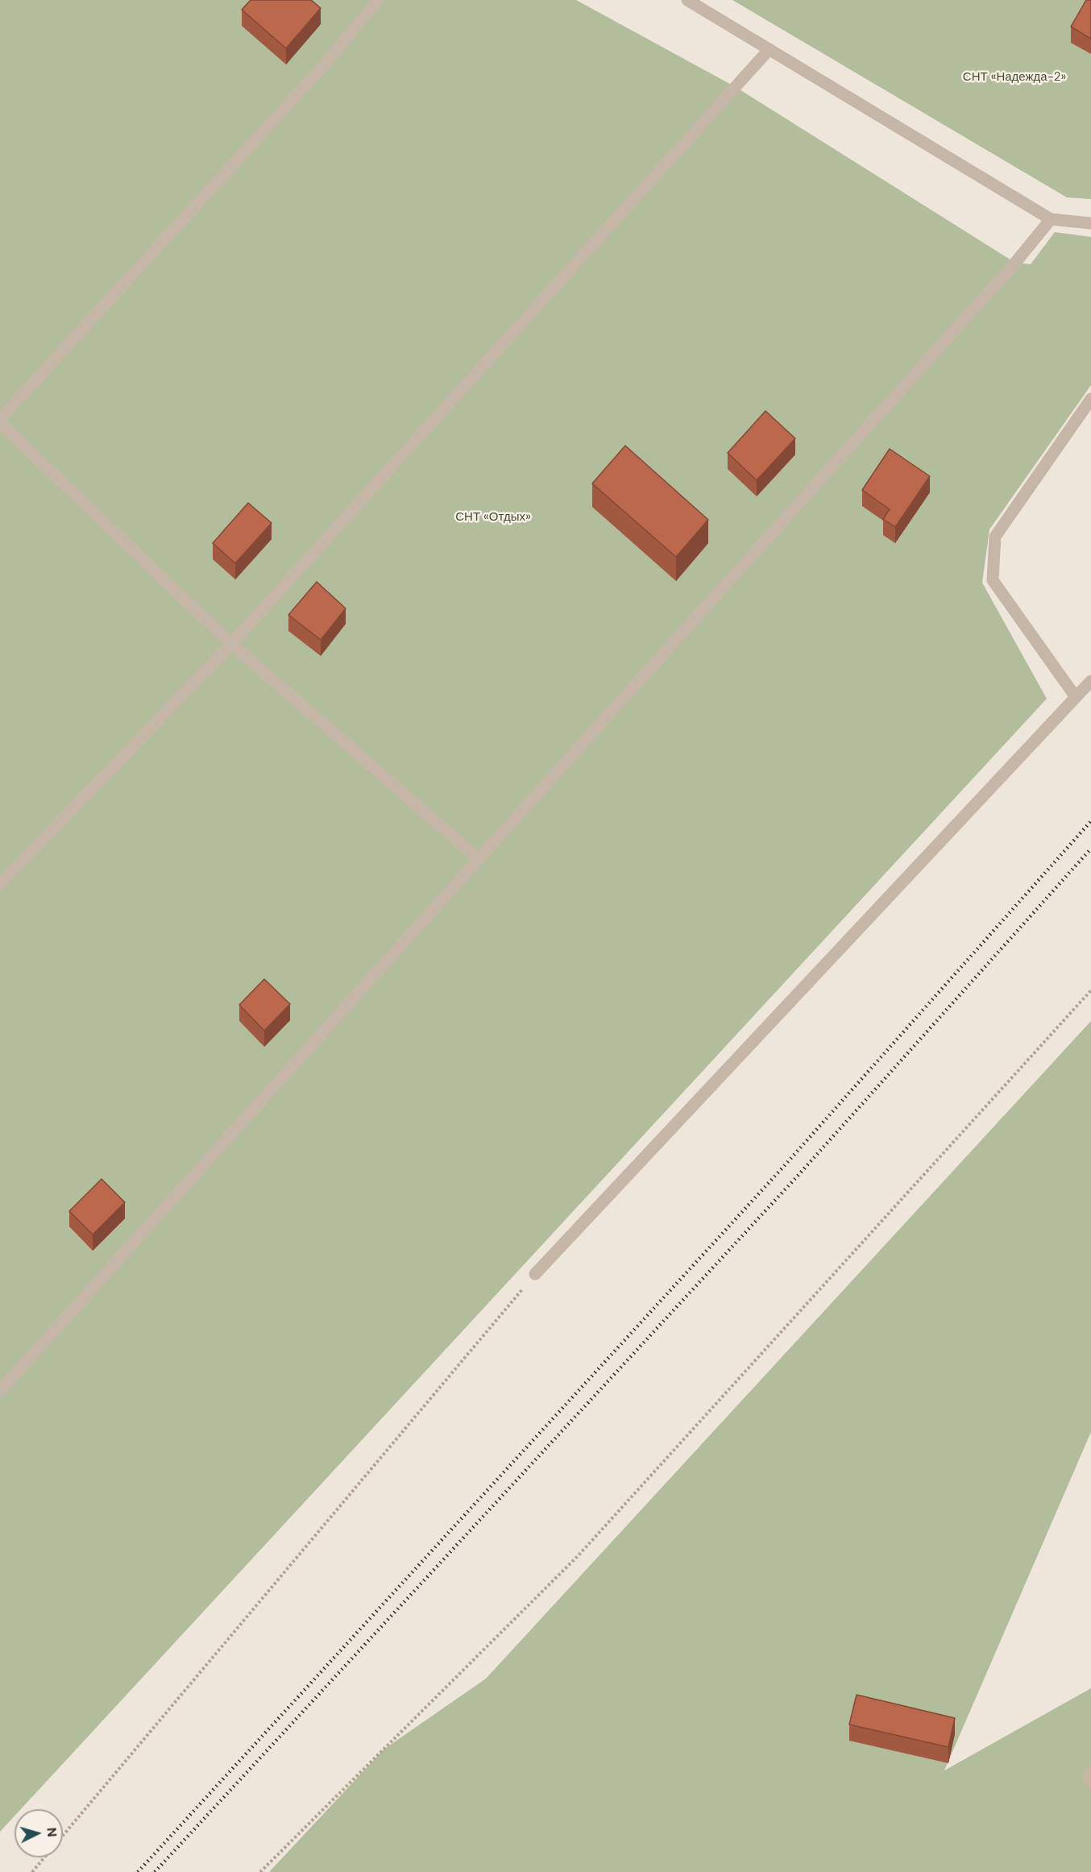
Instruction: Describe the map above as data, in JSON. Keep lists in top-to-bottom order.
{
  "parks": ["СНТ «Надежда-2»", "СНТ «Отдых»"],
  "north": "right"
}
